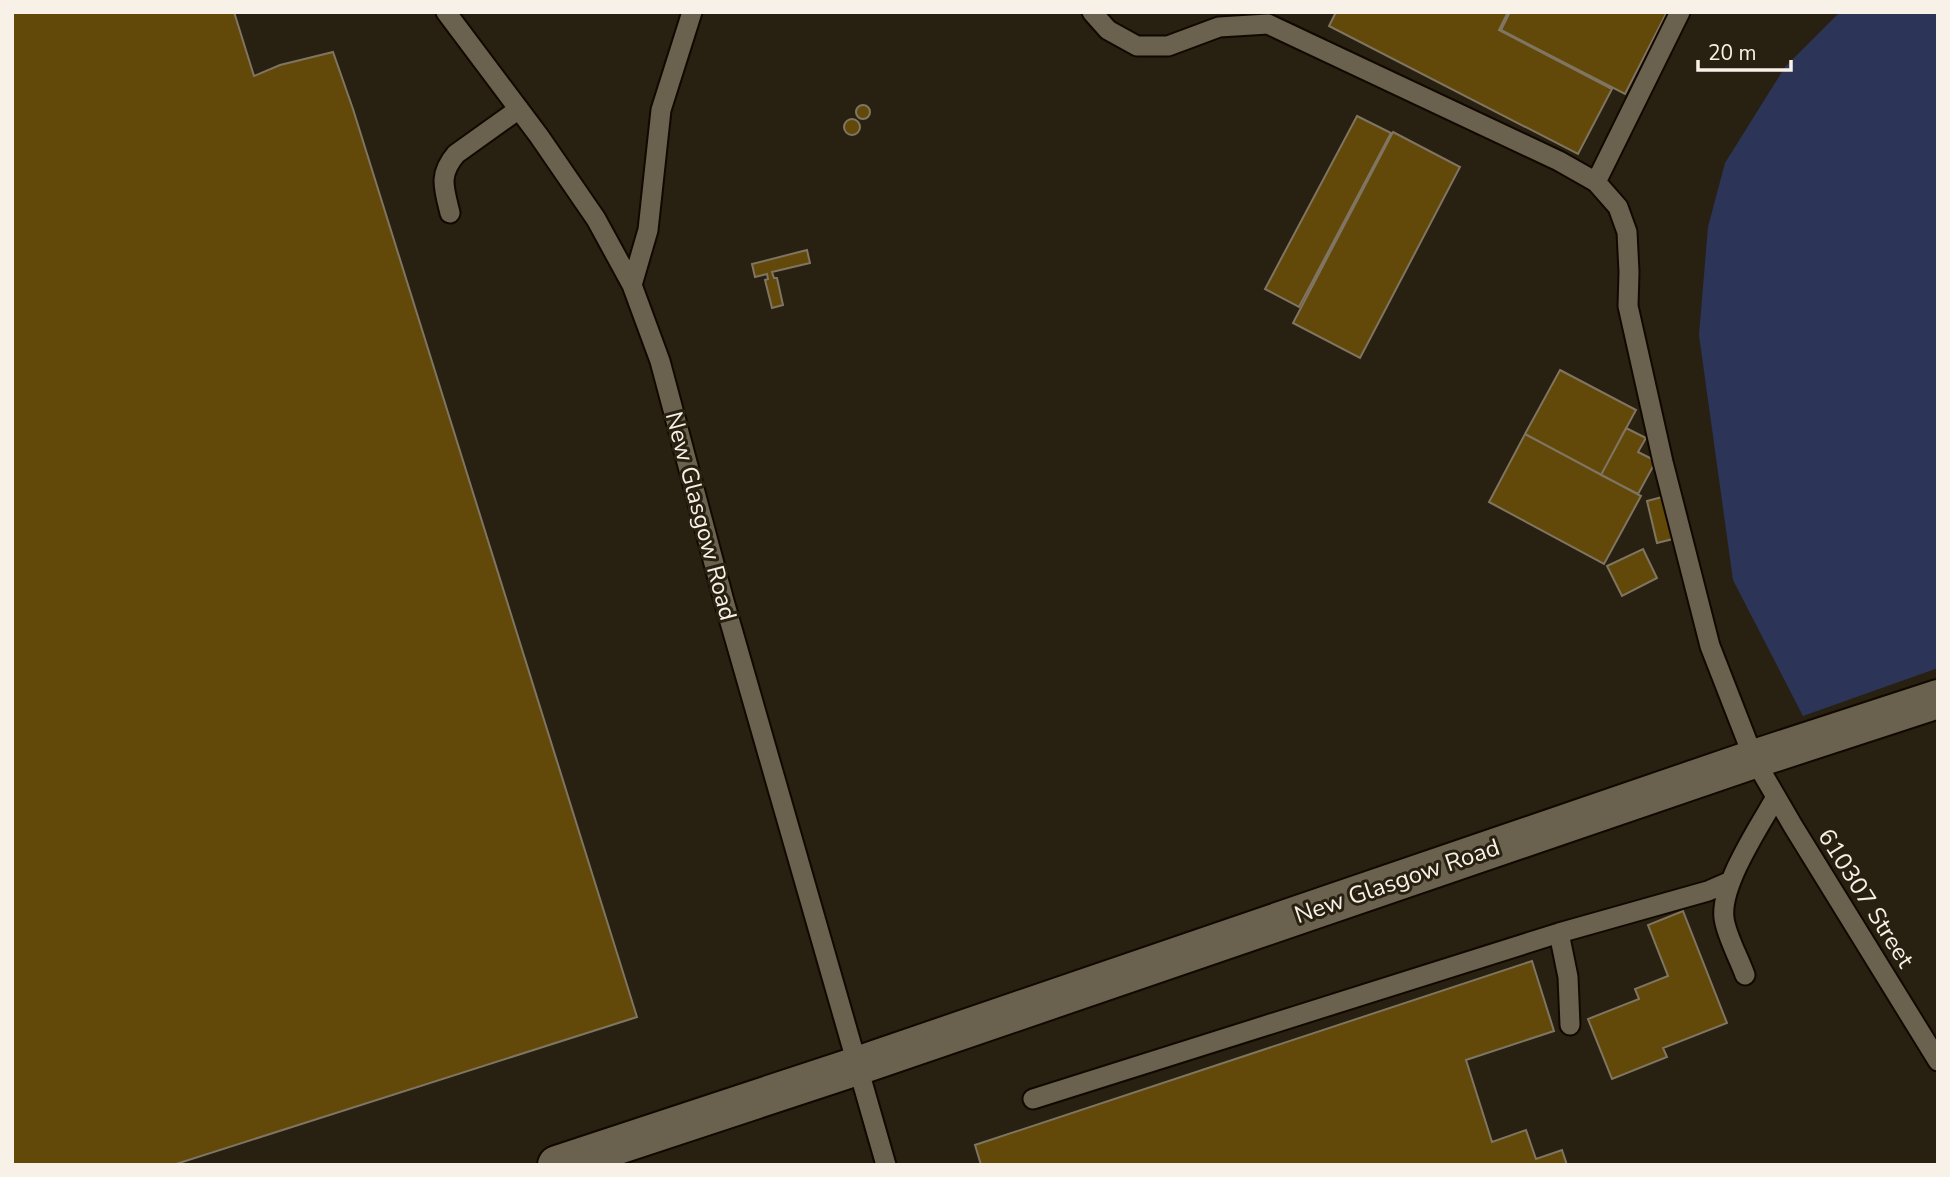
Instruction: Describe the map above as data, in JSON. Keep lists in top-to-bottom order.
{
  "streets": {
    "street": ["New Glasgow Road"],
    "lane": ["610307 Street"]
  },
  "crossings": [
    ["New Glasgow Road", "610307 Street"]
  ],
  "scale_bar": "20 m"
}
